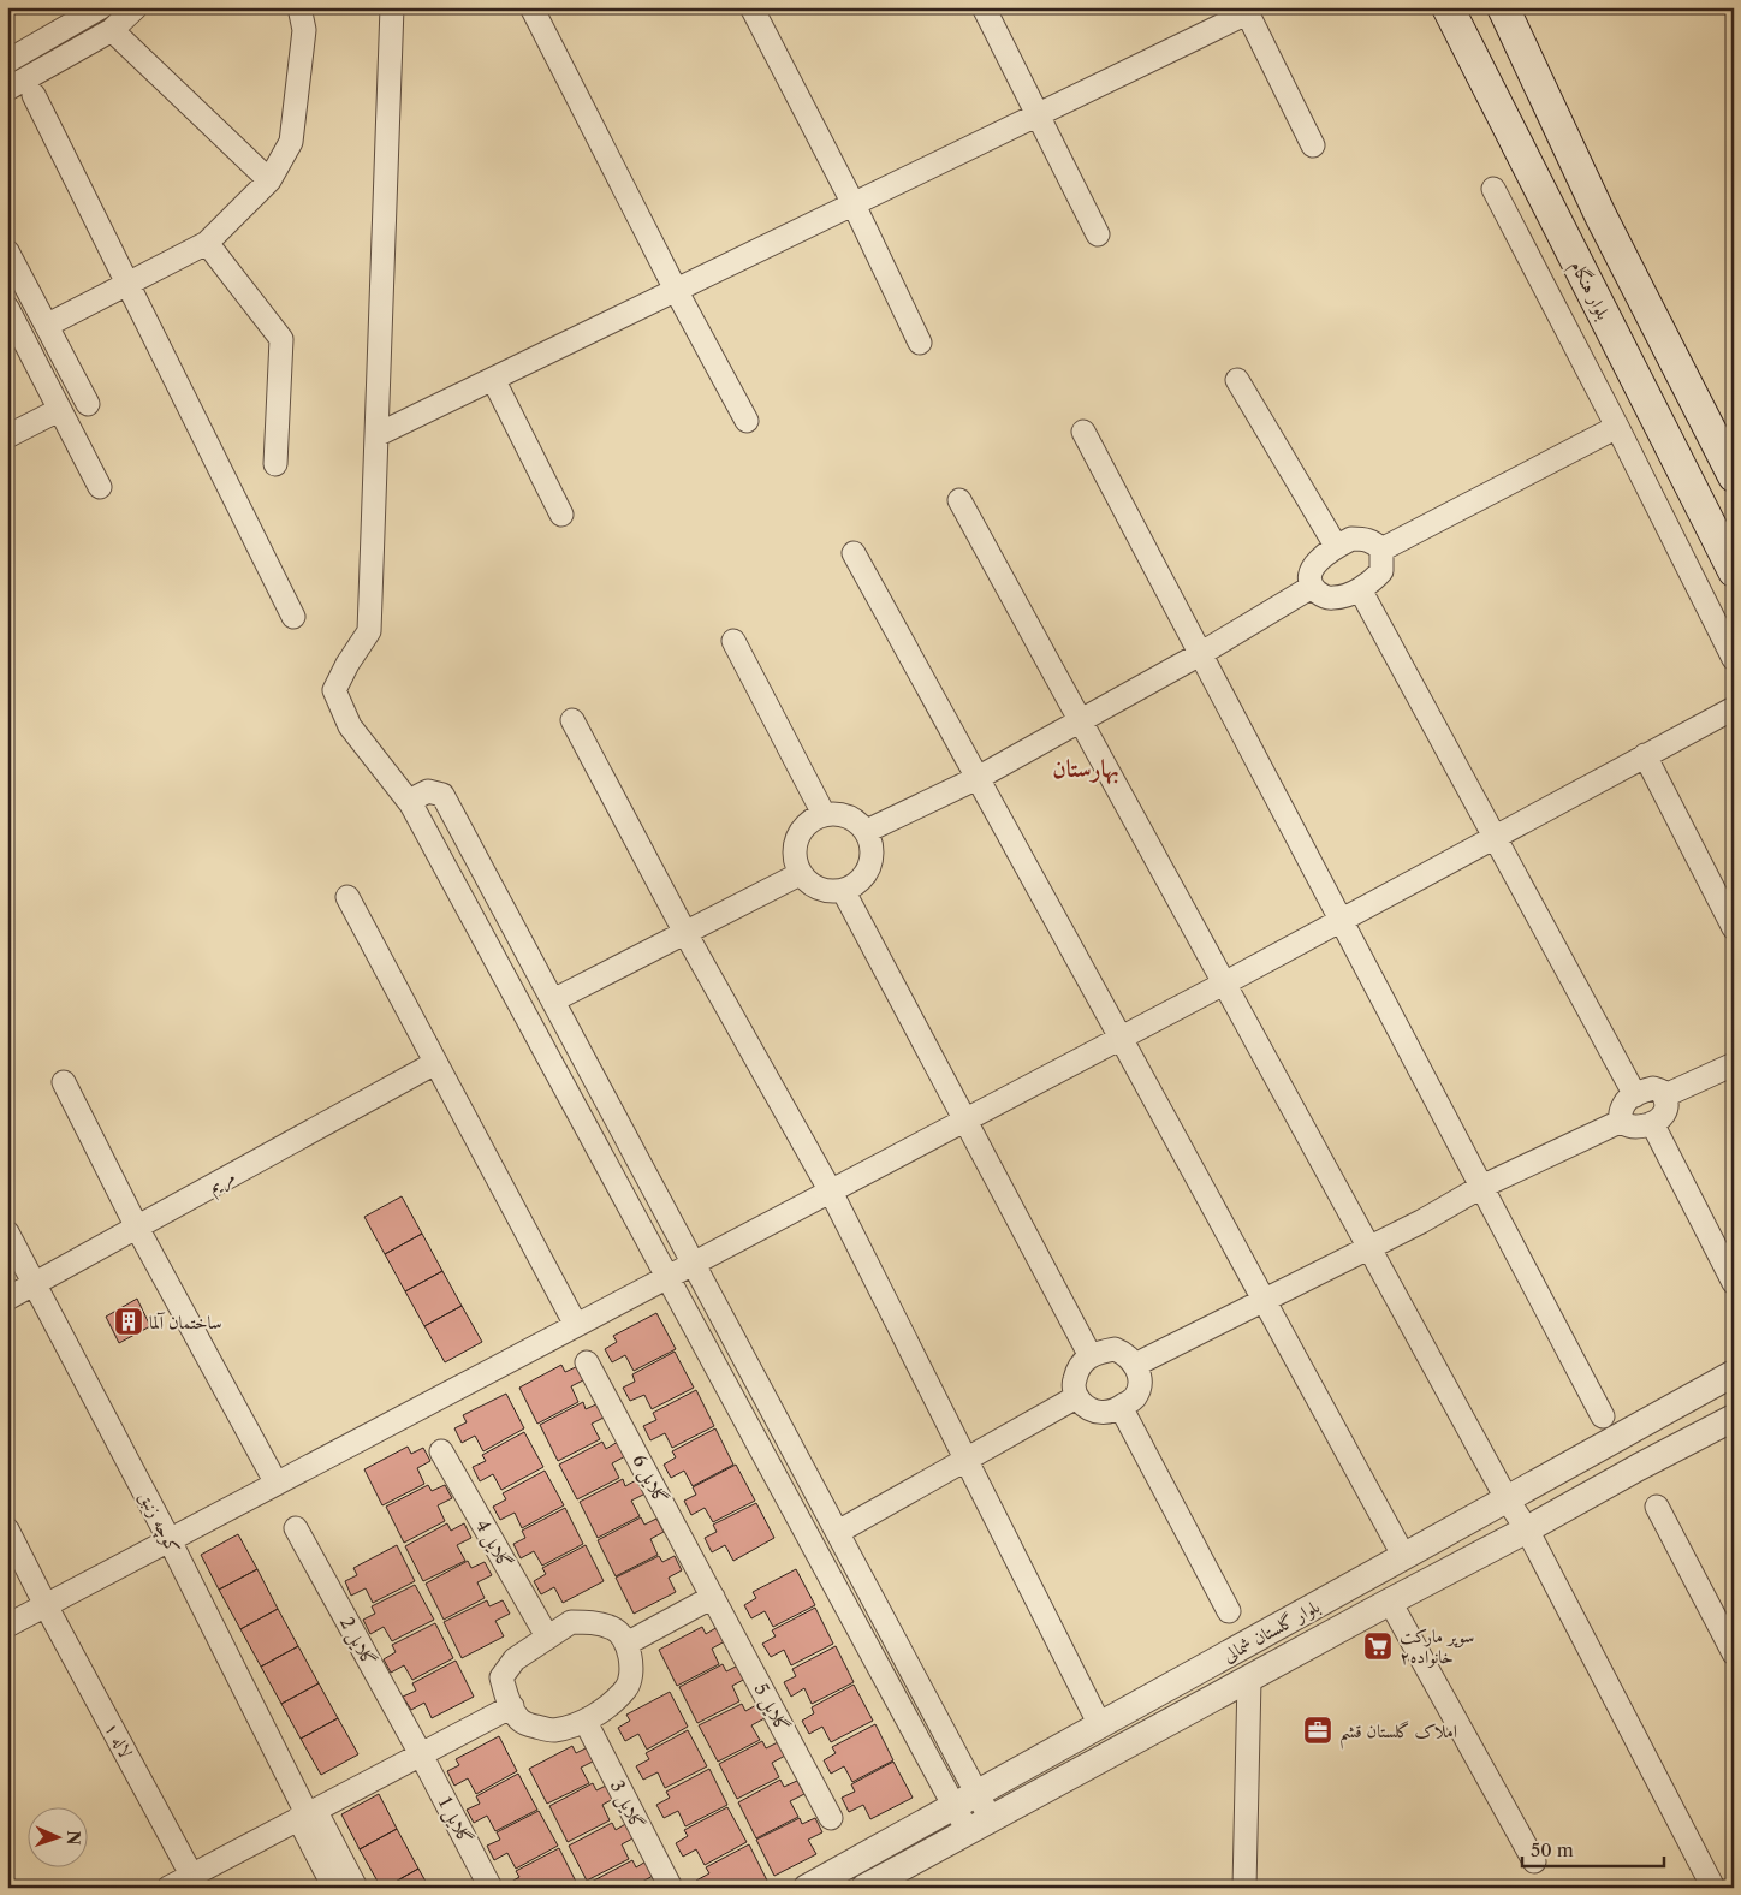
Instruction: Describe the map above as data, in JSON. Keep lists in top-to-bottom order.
{
  "streets": {
    "main road": ["بلوار هنگام"],
    "street": [
      "مریم",
      "گلایل 6",
      "کوچه زنبق",
      "گلایل 4",
      "بلوار گلستان شمالی",
      "گلایل 2",
      "گلایل 5",
      "لاله ۱",
      "گلایل 3",
      "گلایل 1"
    ]
  },
  "crossings": [
    ["مریم", "کوچه زنبق"],
    ["گلایل 6", "گلایل 5"],
    ["گلایل 4", "گلایل 3"],
    ["گلایل 2", "گلایل 1"]
  ],
  "districts": ["بهارستان"],
  "places": {
    "building": ["ساختمان آلما"],
    "supermarket": ["سوپر ماركت خانواده٢"],
    "office": ["املاک گلستان قشم"]
  },
  "scale_bar": "50 m",
  "north": "right"
}
